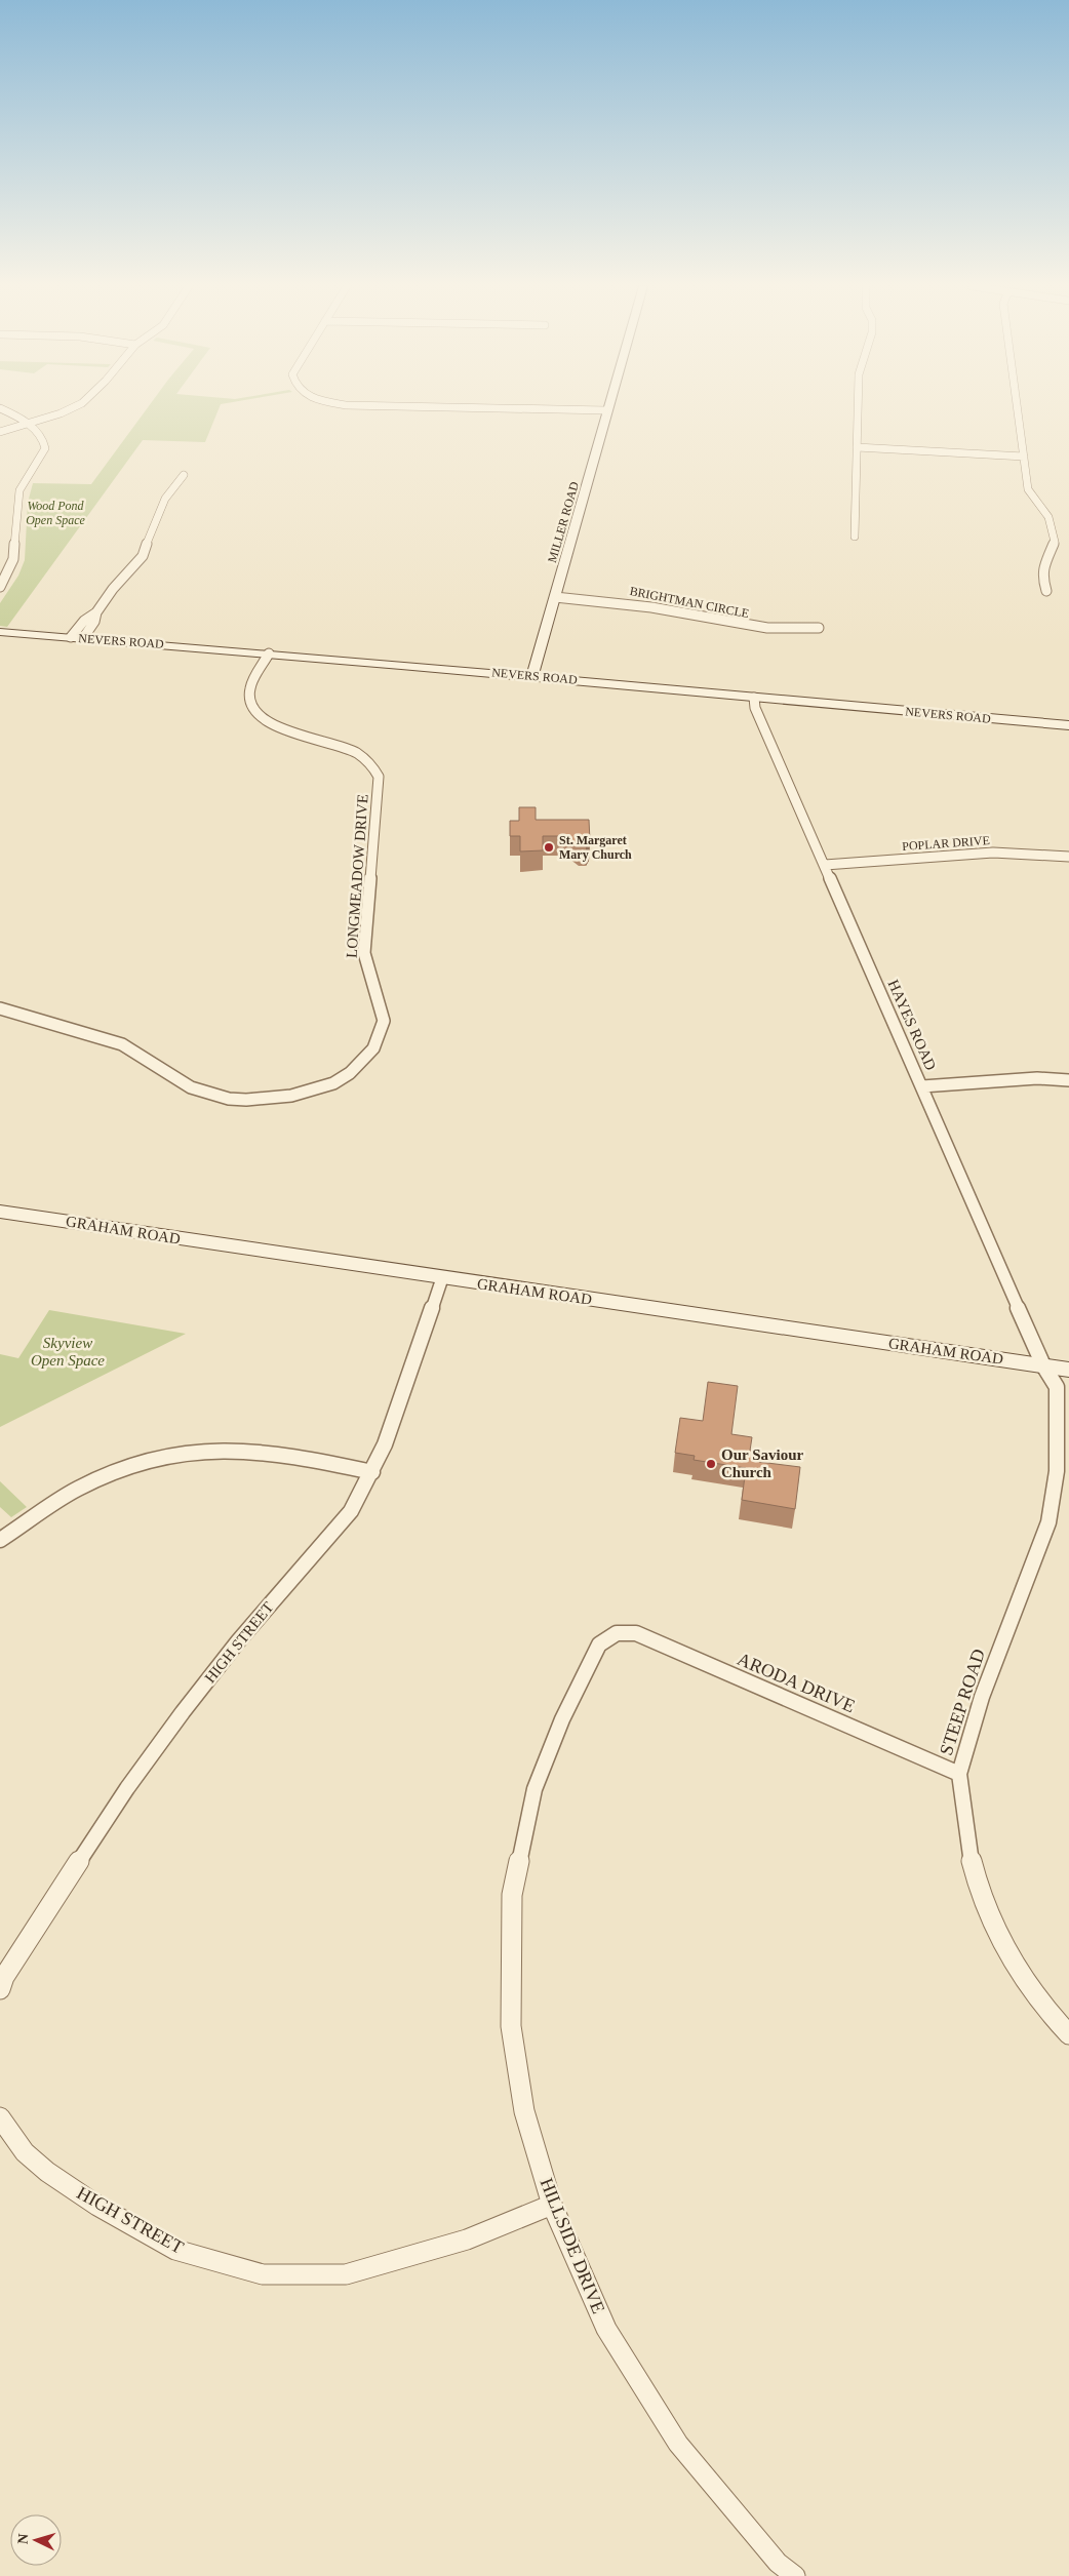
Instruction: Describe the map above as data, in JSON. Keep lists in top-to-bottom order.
{
  "streets": {
    "street": [
      "MILLER ROAD",
      "BRIGHTMAN CIRCLE",
      "NEVERS ROAD",
      "POPLAR DRIVE",
      "LONGMEADOW DRIVE",
      "HAYES ROAD",
      "GRAHAM ROAD",
      "HIGH STREET",
      "ARODA DRIVE",
      "STEEP ROAD",
      "HILLSIDE DRIVE"
    ]
  },
  "crossings": [
    ["MILLER ROAD", "BRIGHTMAN CIRCLE"],
    ["MILLER ROAD", "NEVERS ROAD"],
    ["NEVERS ROAD", "LONGMEADOW DRIVE"],
    ["NEVERS ROAD", "HAYES ROAD"],
    ["POPLAR DRIVE", "HAYES ROAD"],
    ["HAYES ROAD", "GRAHAM ROAD"],
    ["HAYES ROAD", "STEEP ROAD"],
    ["GRAHAM ROAD", "HIGH STREET"],
    ["GRAHAM ROAD", "STEEP ROAD"],
    ["HIGH STREET", "HILLSIDE DRIVE"],
    ["ARODA DRIVE", "STEEP ROAD"],
    ["ARODA DRIVE", "HILLSIDE DRIVE"]
  ],
  "parks": ["Wood Pond Open Space", "Skyview Open Space"],
  "places": ["St. Margaret Mary Church", "Our Saviour Church"],
  "north": "left"
}
